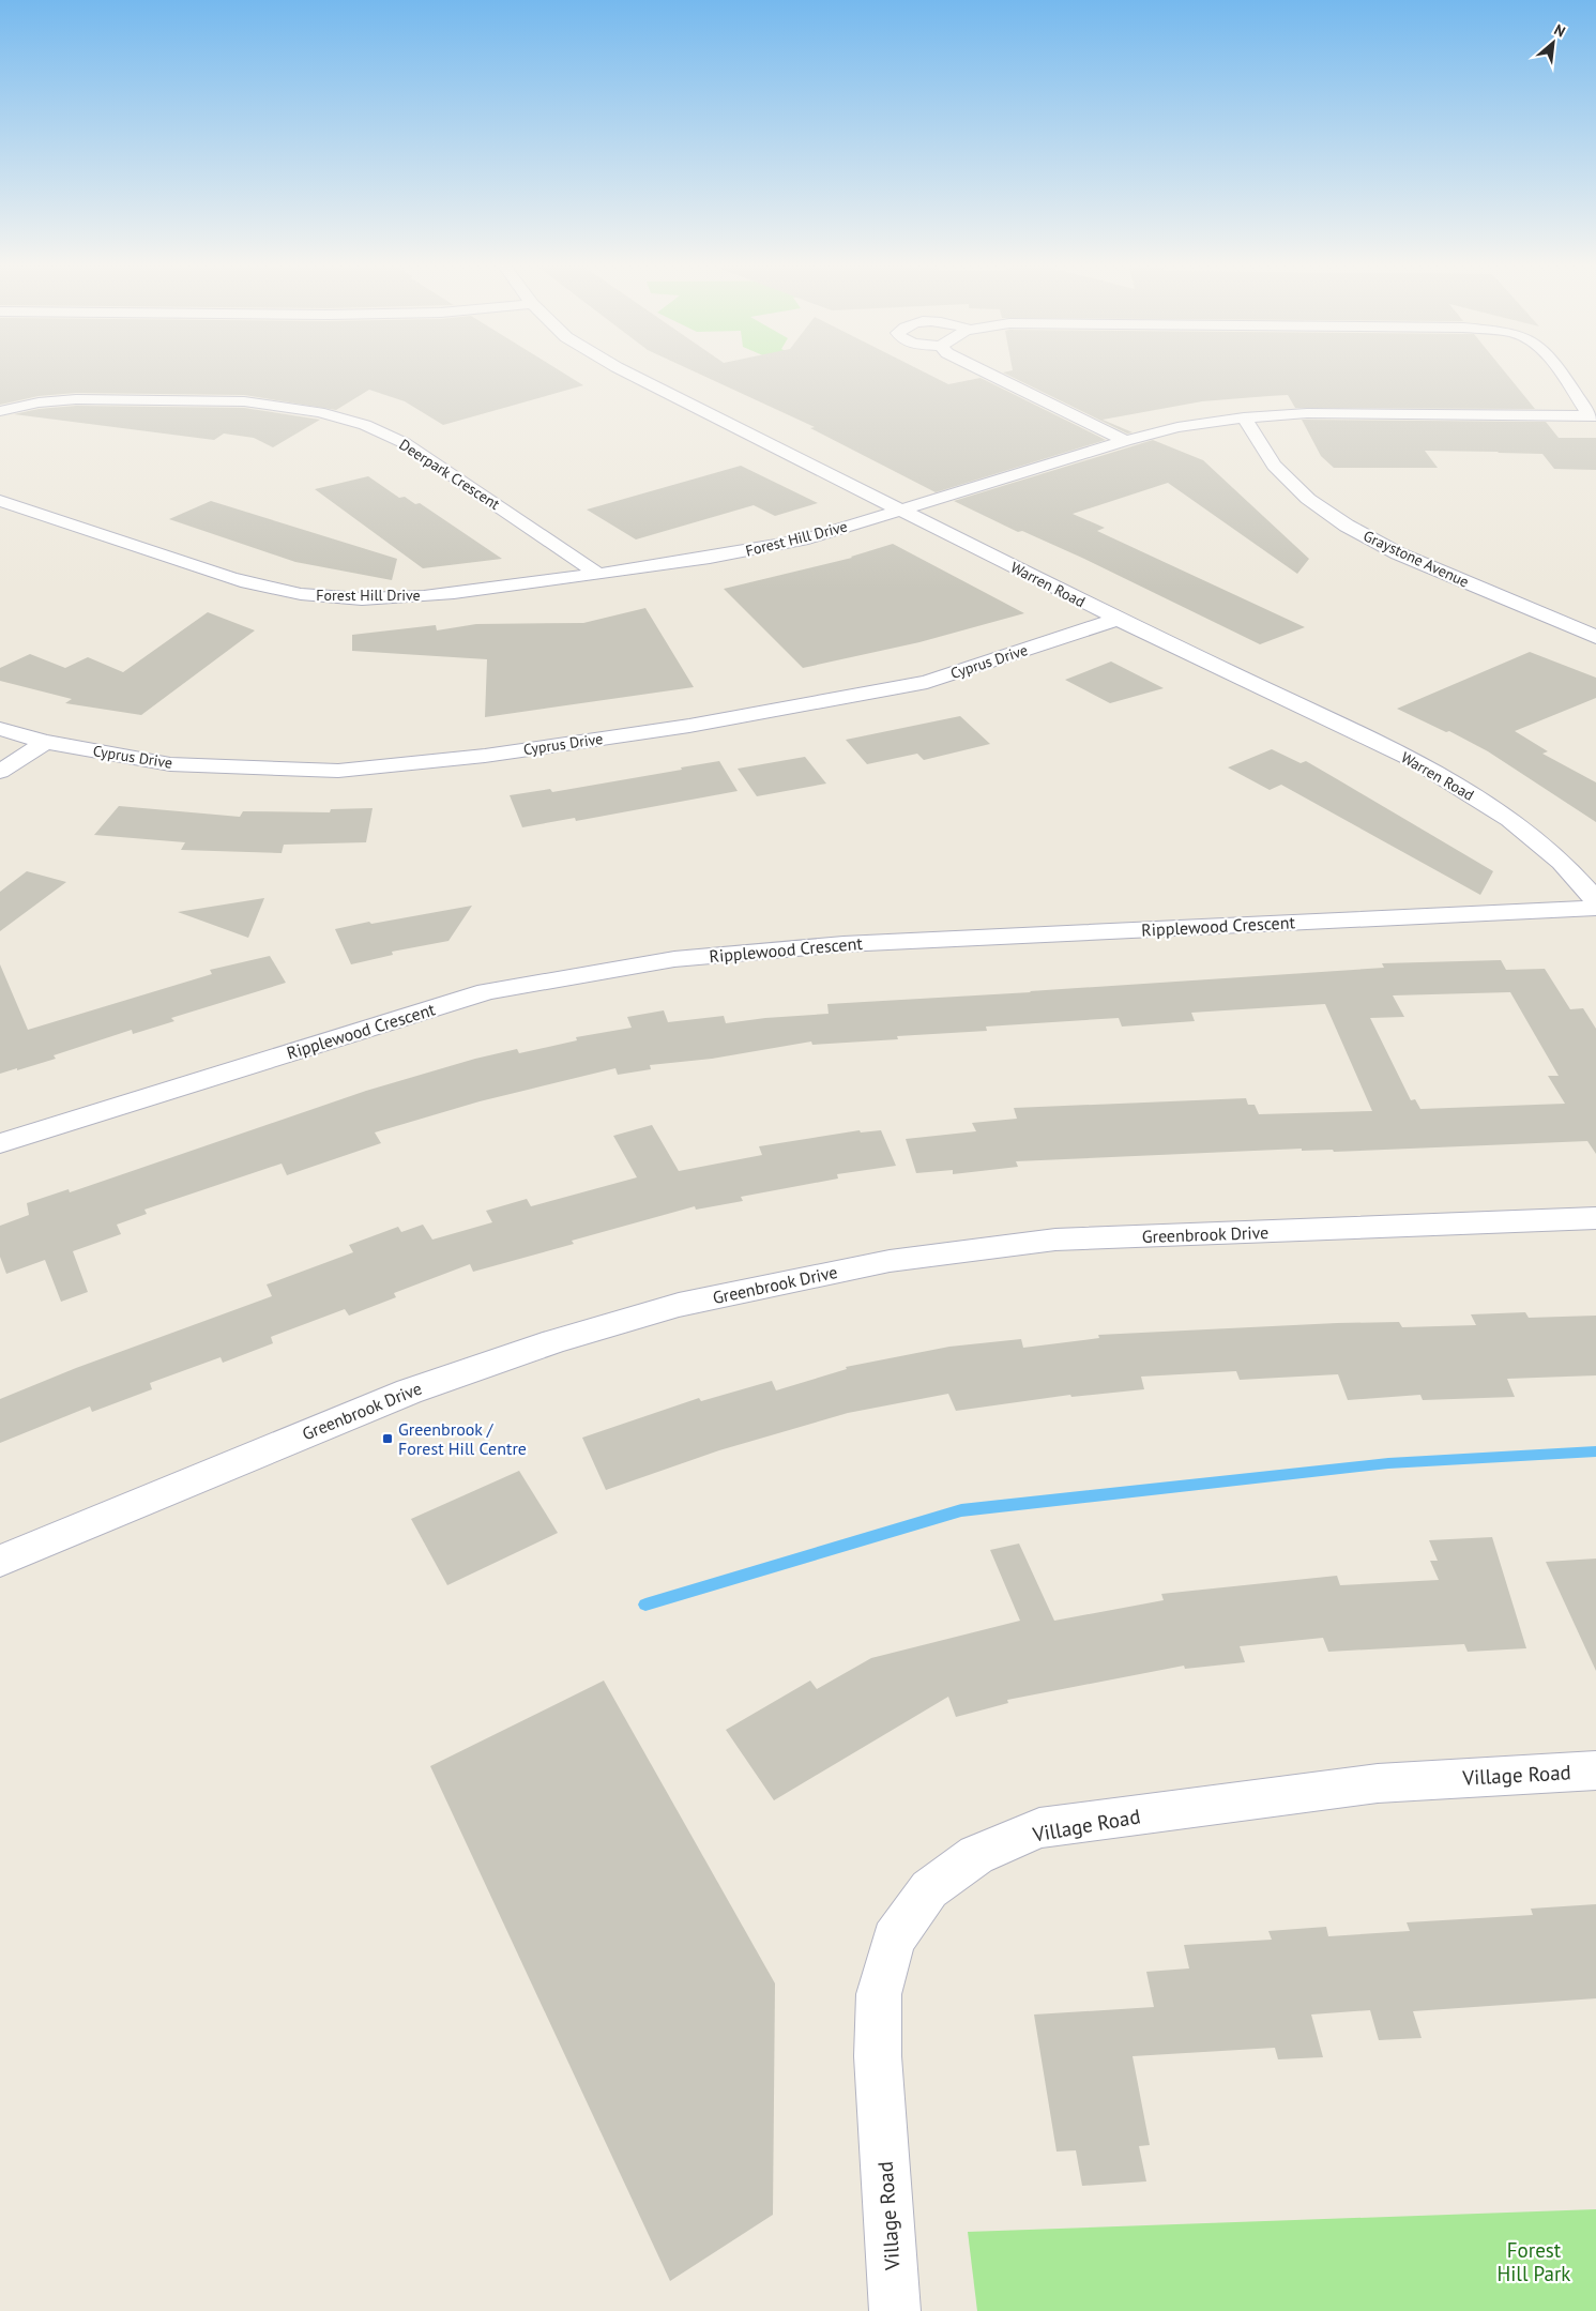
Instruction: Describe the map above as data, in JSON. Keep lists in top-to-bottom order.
{
  "streets": {
    "street": [
      "Deerpark Crescent",
      "Forest Hill Drive",
      "Graystone Avenue",
      "Warren Road",
      "Cyprus Drive",
      "Ripplewood Crescent",
      "Greenbrook Drive",
      "Village Road"
    ]
  },
  "crossings": [
    ["Deerpark Crescent", "Forest Hill Drive"],
    ["Forest Hill Drive", "Graystone Avenue"],
    ["Forest Hill Drive", "Warren Road"],
    ["Warren Road", "Cyprus Drive"]
  ],
  "parks": ["Forest Hill Park"],
  "places": {
    "transit": ["Greenbrook / Forest Hill Centre"]
  },
  "north": "top right"
}
